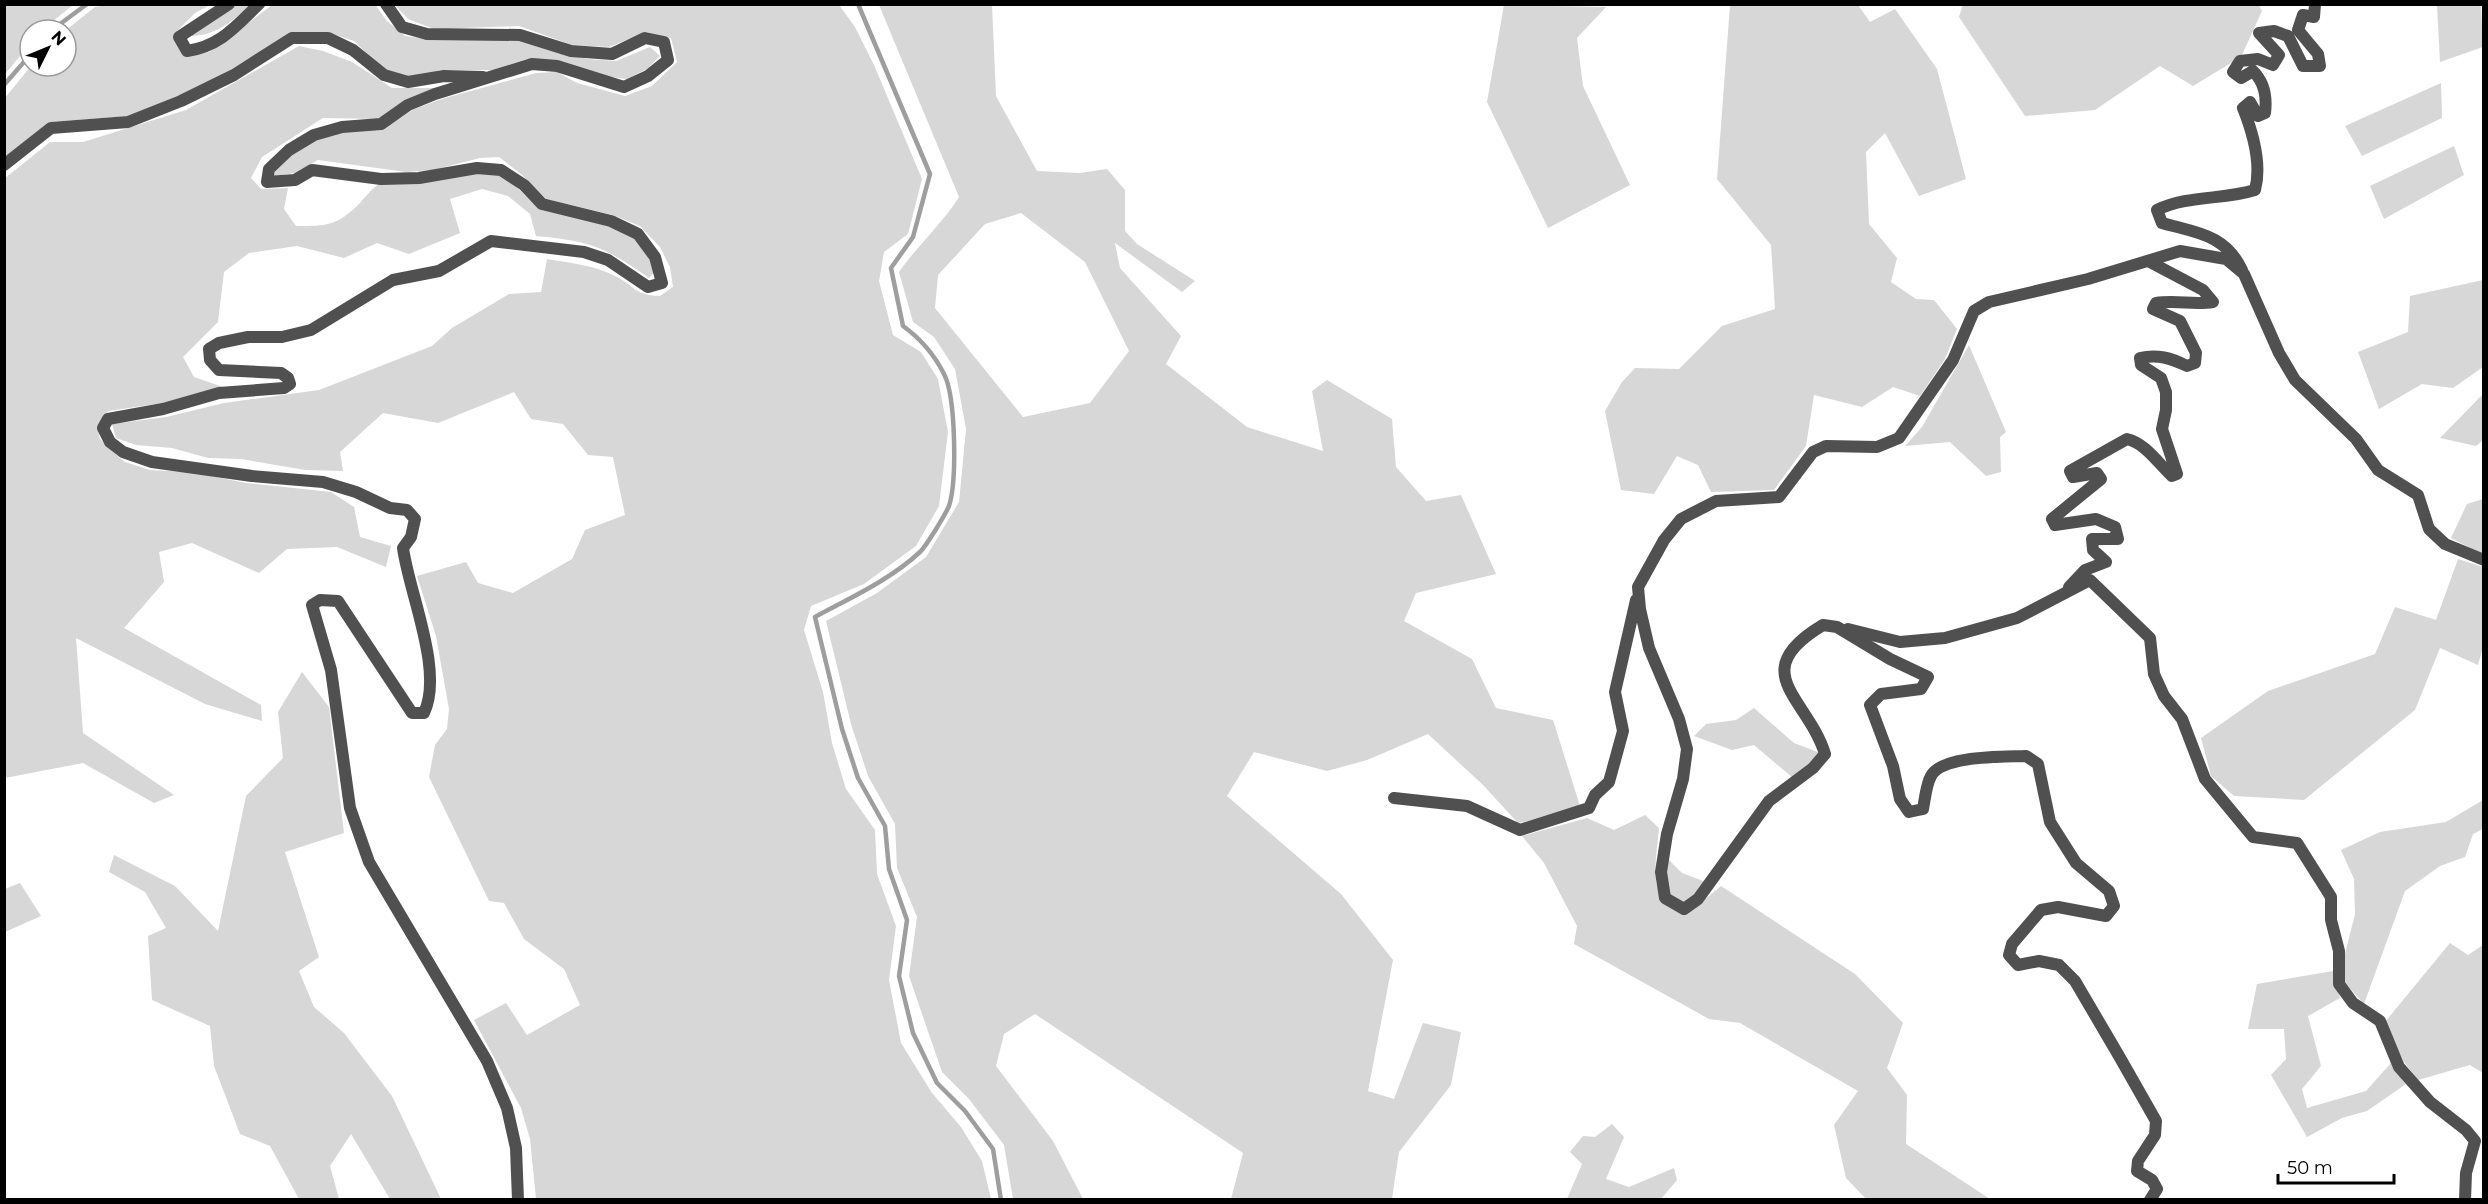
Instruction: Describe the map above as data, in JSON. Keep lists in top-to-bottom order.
{
  "scale_bar": "50 m",
  "north": "top right"
}
